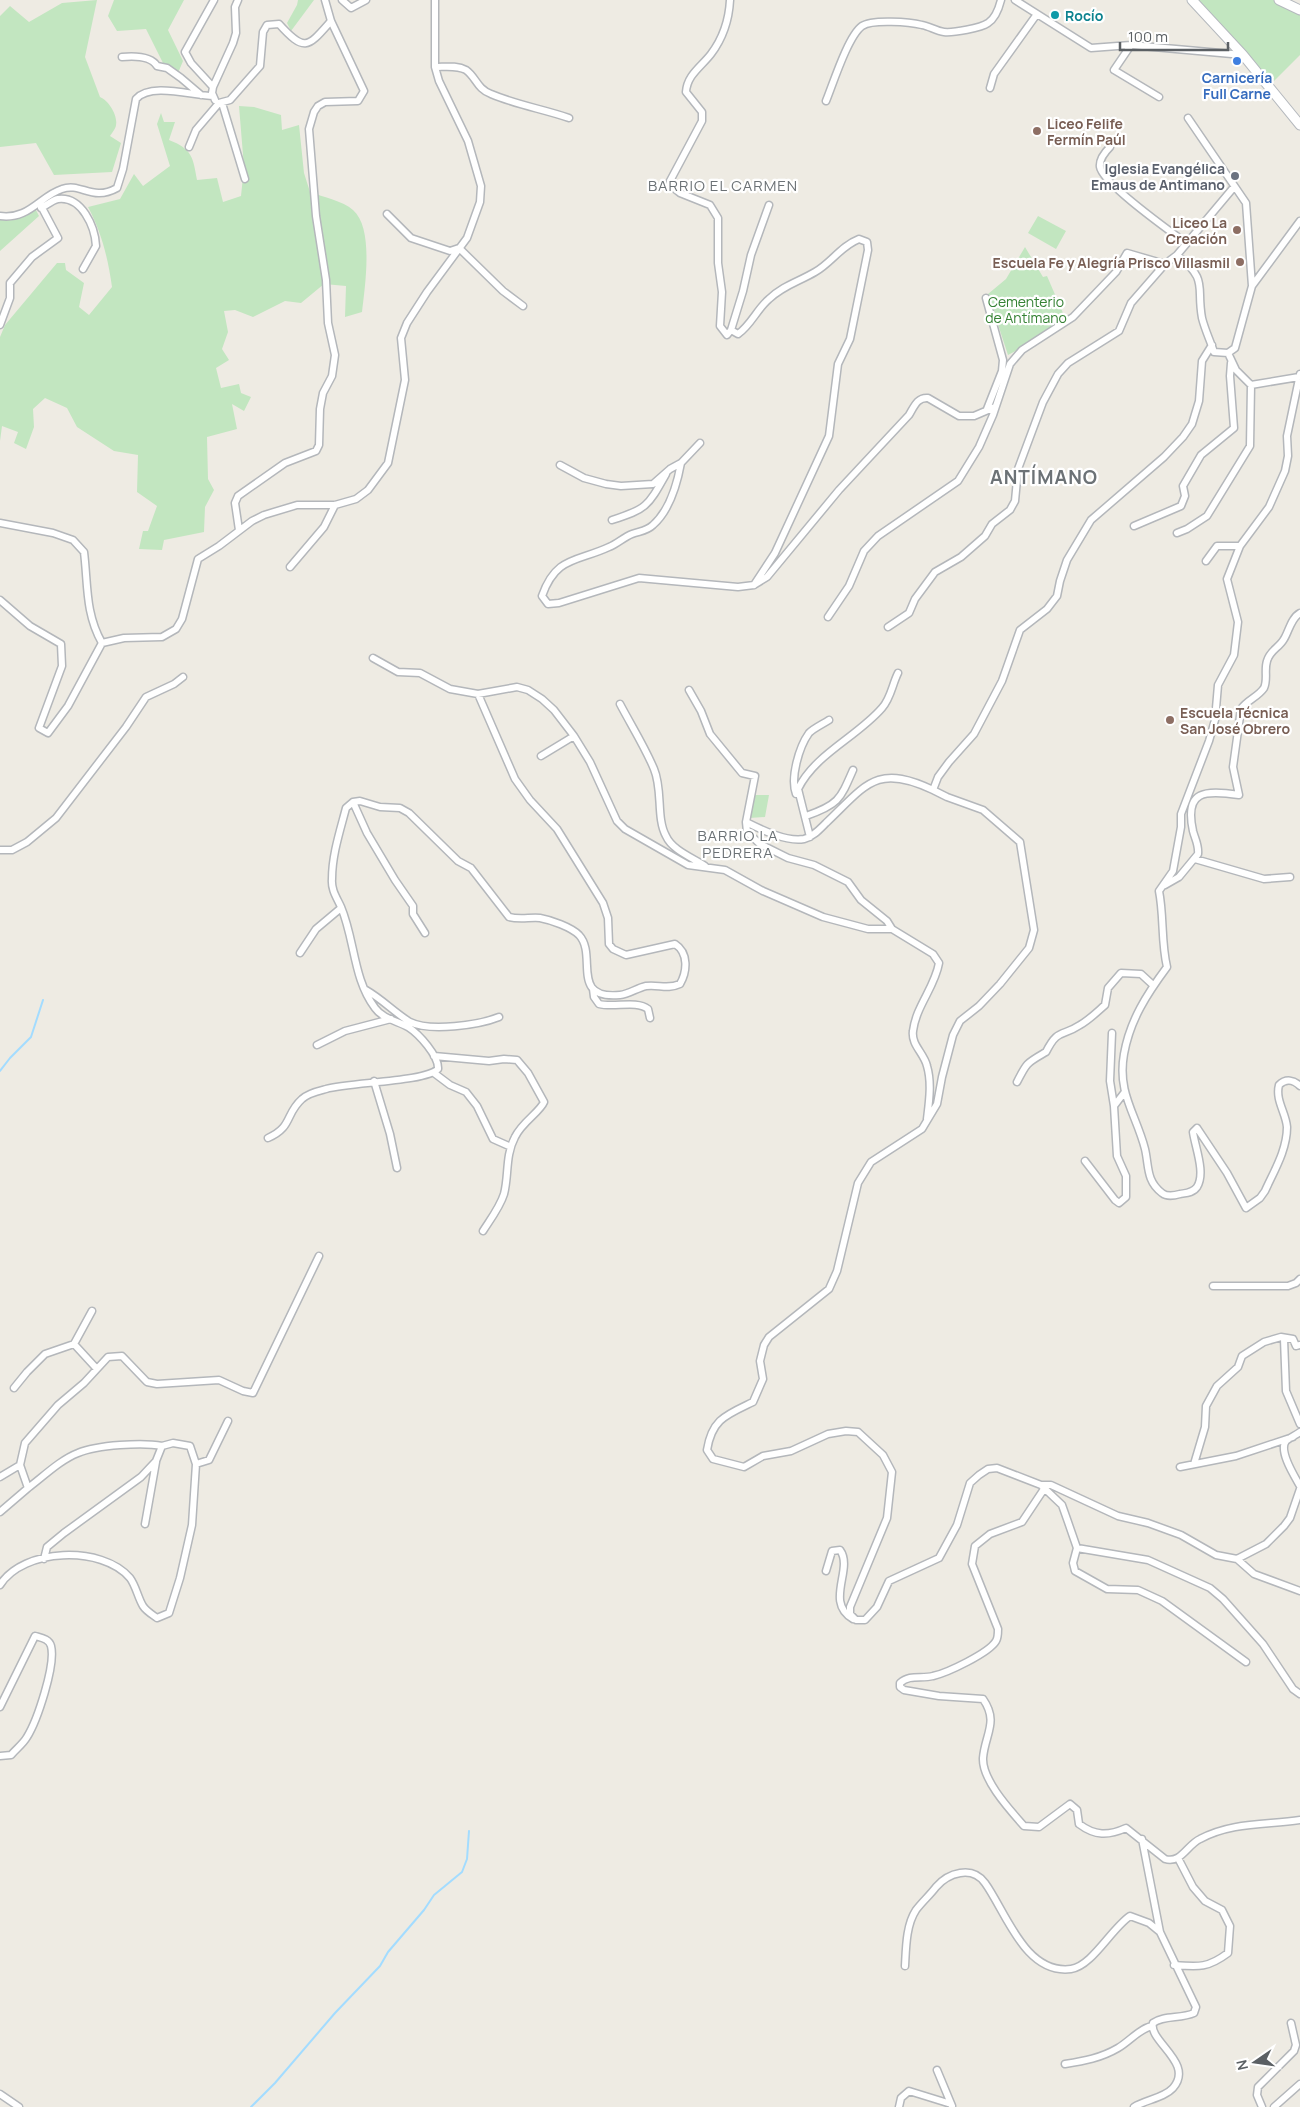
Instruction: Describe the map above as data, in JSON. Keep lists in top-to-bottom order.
{
  "districts": ["BARRIO EL CARMEN", "ANTÍMANO", "BARRIO LA PEDRERA"],
  "parks": ["Cementerio de Antímano"],
  "places": [
    "Rocío",
    "Carnicería Full Carne",
    "Liceo Felife Fermín Paúl",
    "Iglesia Evangélica Emaus de Antimano",
    "Liceo La Creación",
    "Escuela Fe y Alegría Prisco Villasmil",
    "Escuela Técnica San José Obrero"
  ],
  "scale_bar": "100 m",
  "north": "left"
}
